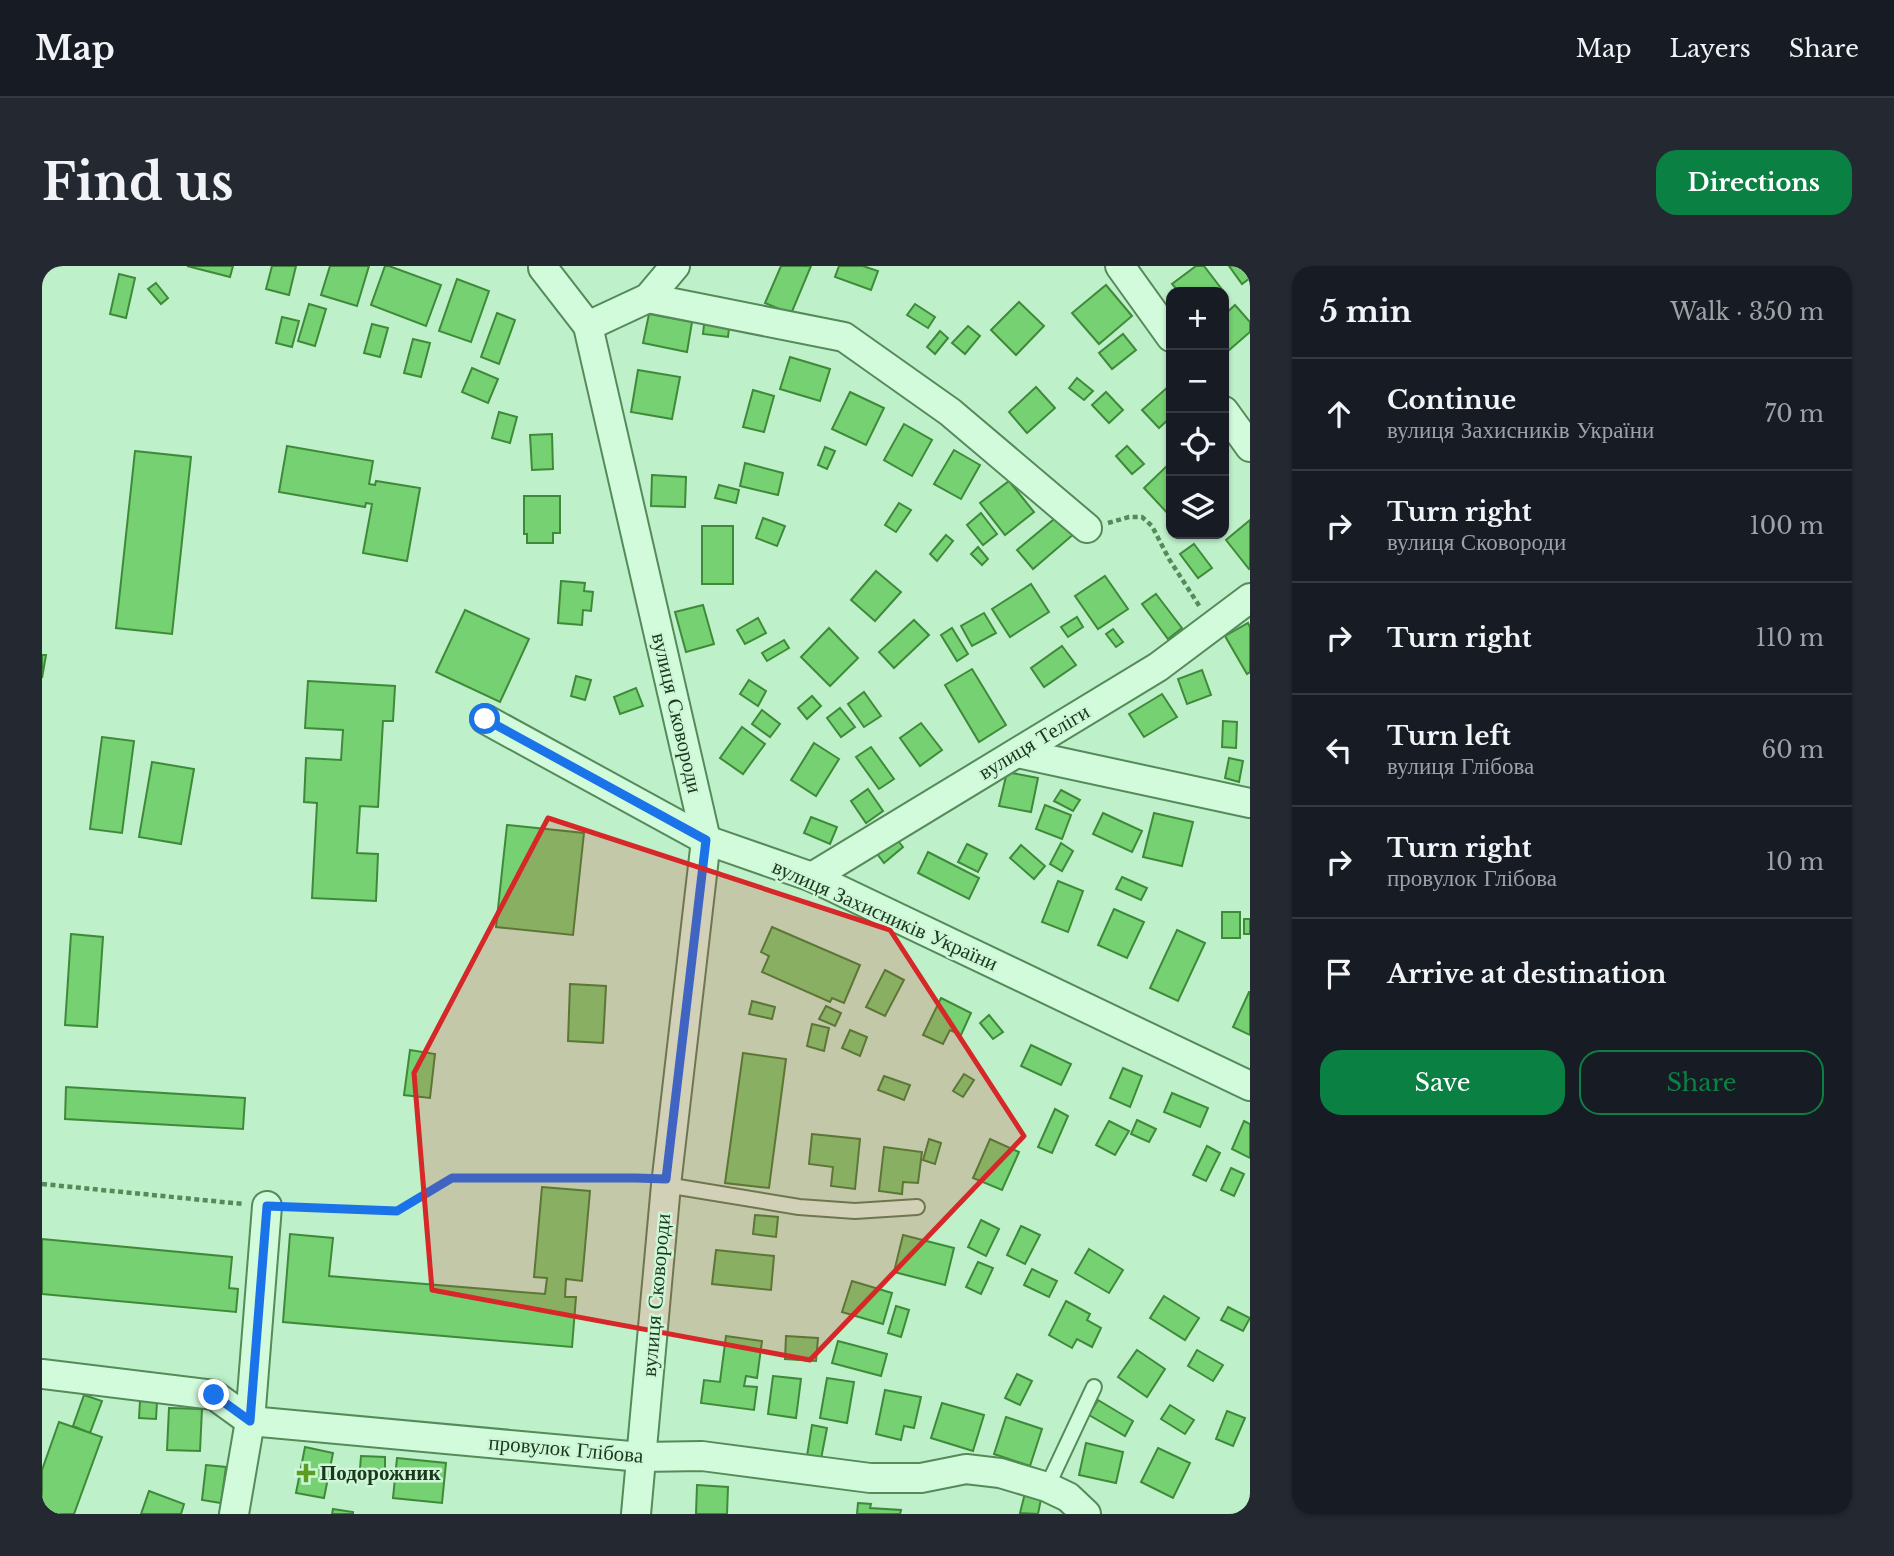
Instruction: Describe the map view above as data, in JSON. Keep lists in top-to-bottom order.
{
  "streets": {
    "street": [
      "вулиця Сковороди",
      "вулиця Теліги",
      "вулиця Захисників України",
      "провулок Глібова"
    ]
  },
  "crossings": [
    ["вулиця Сковороди", "вулиця Захисників України"],
    ["вулиця Сковороди", "провулок Глібова"],
    ["вулиця Теліги", "вулиця Захисників України"]
  ],
  "places": {
    "health": ["Подорожник"]
  },
  "page": {
    "header": "Map",
    "nav": ["Map", "Layers", "Share"],
    "buttons": [
      "Directions",
      ["Save", "Share"]
    ],
    "title": "Find us",
    "heading": ["5 min", "Walk · 350 m"],
    "map_buttons": ["+", "−"],
    "list": [
      ["Continue", "вулиця Захисників України", "70 m"],
      ["Turn right", "вулиця Сковороди", "100 m"],
      ["Turn right", "110 m"],
      ["Turn left", "вулиця Глібова", "60 m"],
      ["Turn right", "провулок Глібова", "10 m"],
      "Arrive at destination"
    ]
  }
}
